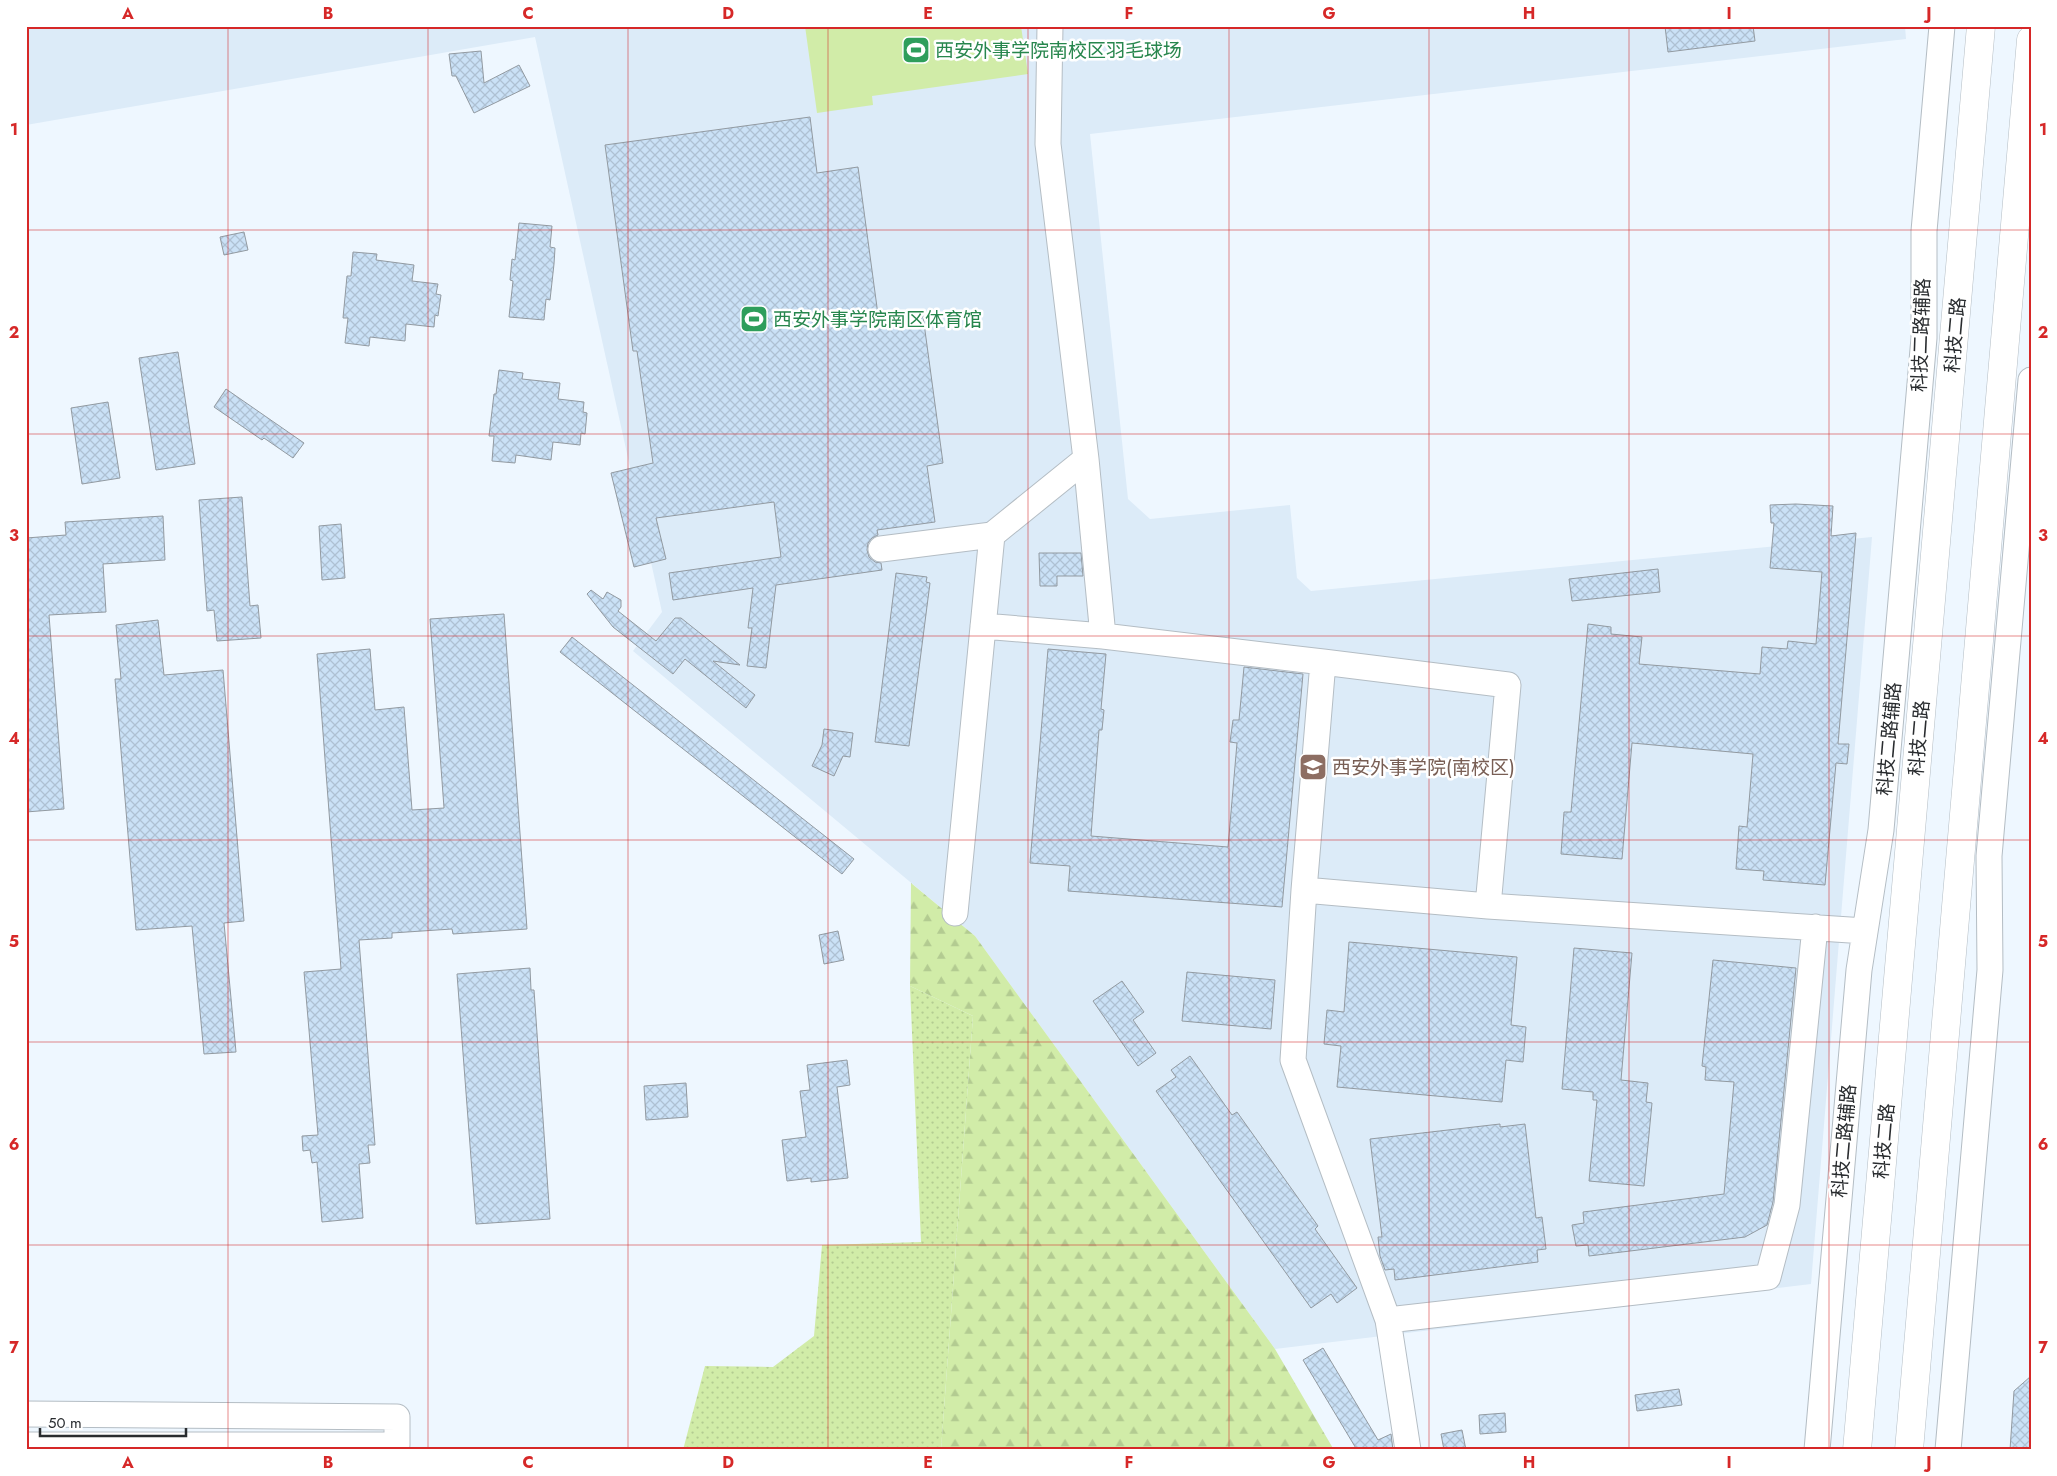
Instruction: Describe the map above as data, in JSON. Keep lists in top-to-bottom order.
{
  "streets": {
    "main road": ["科技二路"],
    "street": ["科技二路辅路"]
  },
  "places": {
    "sports": ["西安外事学院南校区羽毛球场", "西安外事学院南区体育馆"],
    "school or university": ["西安外事学院(南校区)"]
  },
  "scale_bar": "50 m",
  "grid": {
    "columns": [
      "A",
      "B",
      "C",
      "D",
      "E",
      "F",
      "G",
      "H",
      "I",
      "J"
    ],
    "rows": [
      "1",
      "2",
      "3",
      "4",
      "5",
      "6",
      "7"
    ]
  }
}
